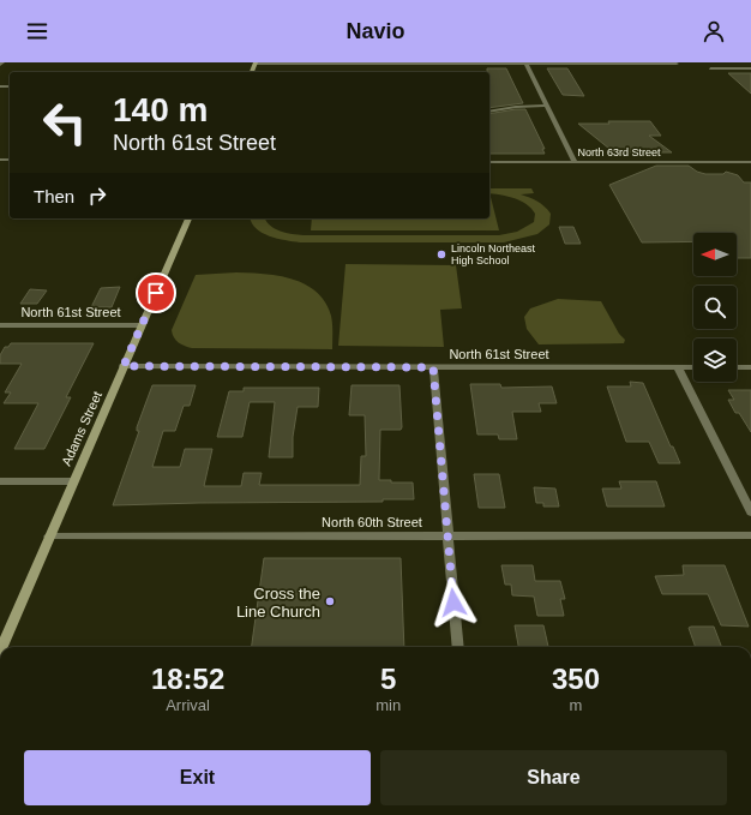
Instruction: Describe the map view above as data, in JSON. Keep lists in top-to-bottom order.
{
  "streets": {
    "main road": ["Adams Street"],
    "street": ["North 63rd Street", "North 61st Street", "North 60th Street"]
  },
  "crossings": [
    ["North 61st Street", "Adams Street"],
    ["Adams Street", "North 60th Street"]
  ],
  "places": ["Lincoln Northeast High School", "Cross the Line Church"],
  "north": "left",
  "page": {
    "header": "Navio",
    "turn": ["140 m", "North 61st Street"],
    "then": "Then",
    "eta": [
      "18:52",
      "Arrival",
      "5",
      "min",
      "350",
      "m"
    ],
    "buttons": ["Exit", "Share"]
  }
}
